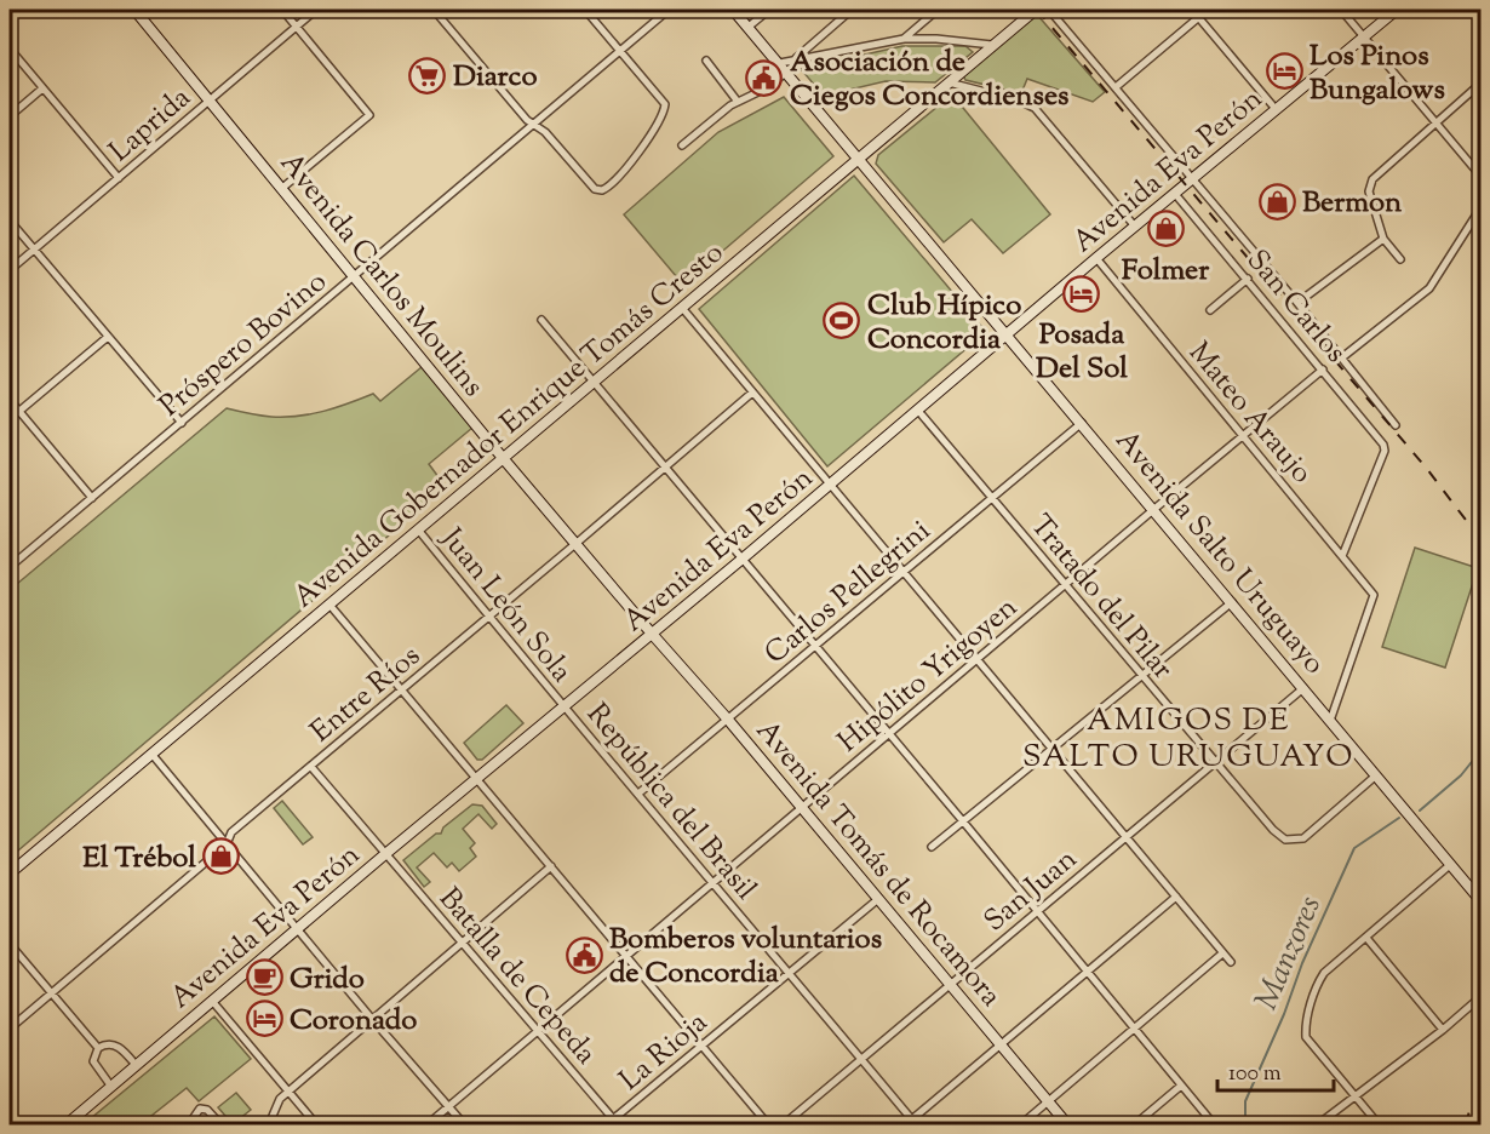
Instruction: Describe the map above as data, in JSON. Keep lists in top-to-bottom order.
{
  "streets": {
    "main road": [
      "Avenida Eva Perón",
      "Avenida Carlos Moulins",
      "Avenida Gobernador Enrique Tomás Cresto",
      "Avenida Salto Uruguayo",
      "Avenida Tomás de Rocamora"
    ],
    "street": [
      "Laprida",
      "San Carlos",
      "Próspero Bovino",
      "Mateo Araujo",
      "Carlos Pellegrini",
      "Tratado del Pilar",
      "Juan León Sola",
      "Hipólito Yrigoyen",
      "Entre Ríos",
      "República del Brasil",
      "San Juan",
      "Batalla de Cepeda",
      "La Rioja"
    ]
  },
  "crossings": [
    ["Laprida", "Avenida Carlos Moulins"],
    ["Avenida Eva Perón", "Avenida Carlos Moulins"],
    ["Avenida Eva Perón", "San Carlos"],
    ["Avenida Eva Perón", "Mateo Araujo"],
    ["Avenida Eva Perón", "Avenida Salto Uruguayo"],
    ["Avenida Eva Perón", "Tratado del Pilar"],
    ["Avenida Eva Perón", "Juan León Sola"],
    ["Avenida Eva Perón", "República del Brasil"],
    ["Avenida Eva Perón", "Avenida Tomás de Rocamora"],
    ["Avenida Eva Perón", "Batalla de Cepeda"],
    ["Avenida Carlos Moulins", "Próspero Bovino"],
    ["Avenida Carlos Moulins", "Avenida Gobernador Enrique Tomás Cresto"],
    ["Avenida Carlos Moulins", "Entre Ríos"],
    ["Avenida Carlos Moulins", "Avenida Tomás de Rocamora"],
    ["San Carlos", "Mateo Araujo"],
    ["San Carlos", "Hipólito Yrigoyen"],
    ["Mateo Araujo", "Avenida Salto Uruguayo"],
    ["Mateo Araujo", "Hipólito Yrigoyen"],
    ["Avenida Gobernador Enrique Tomás Cresto", "Avenida Salto Uruguayo"],
    ["Avenida Gobernador Enrique Tomás Cresto", "Juan León Sola"],
    ["Avenida Salto Uruguayo", "Carlos Pellegrini"],
    ["Avenida Salto Uruguayo", "Tratado del Pilar"],
    ["Avenida Salto Uruguayo", "Hipólito Yrigoyen"],
    ["Avenida Salto Uruguayo", "San Juan"],
    ["Carlos Pellegrini", "Tratado del Pilar"],
    ["Carlos Pellegrini", "República del Brasil"],
    ["Carlos Pellegrini", "Avenida Tomás de Rocamora"],
    ["Tratado del Pilar", "Hipólito Yrigoyen"],
    ["Tratado del Pilar", "San Juan"],
    ["Juan León Sola", "Entre Ríos"],
    ["Juan León Sola", "República del Brasil"],
    ["Hipólito Yrigoyen", "República del Brasil"],
    ["Hipólito Yrigoyen", "Avenida Tomás de Rocamora"],
    ["Hipólito Yrigoyen", "Batalla de Cepeda"],
    ["Entre Ríos", "Batalla de Cepeda"],
    ["República del Brasil", "San Juan"],
    ["República del Brasil", "La Rioja"],
    ["Avenida Tomás de Rocamora", "San Juan"],
    ["Avenida Tomás de Rocamora", "La Rioja"],
    ["Batalla de Cepeda", "La Rioja"]
  ],
  "districts": ["AMIGOS DE SALTO URUGUAYO"],
  "water": ["Manzores"],
  "places": {
    "hotel": ["Los Pinos Bungalows", "Posada Del Sol", "Coronado"],
    "supermarket": ["Diarco"],
    "public building": ["Asociación de Ciegos Concordienses", "Bomberos voluntarios de Concordia"],
    "shop": ["Bermon", "Folmer", "El Trébol"],
    "sports": ["Club Hípico Concordia"],
    "cafe": ["Grido"]
  },
  "scale_bar": "100 m"
}
